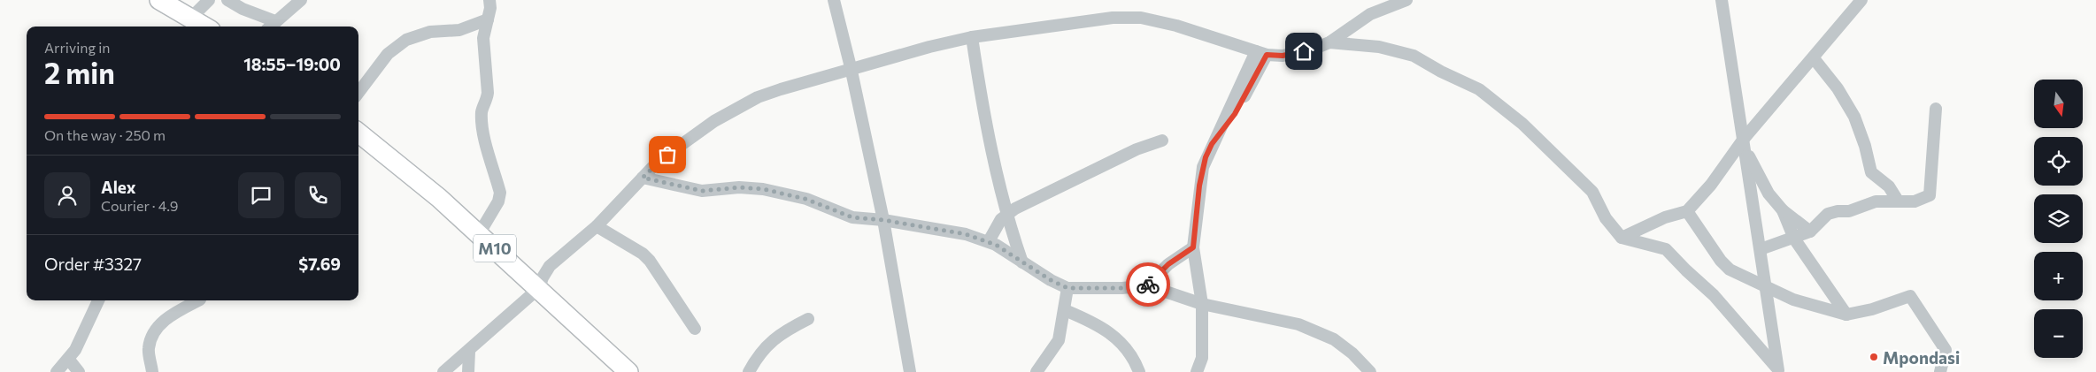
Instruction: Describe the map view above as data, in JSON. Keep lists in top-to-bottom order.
{
  "streets": {
    "highway": ["M10"]
  },
  "places": ["Mpondasi"],
  "north": "bottom",
  "page": {
    "heading": ["2 min", "Arriving in", "18:55–19:00"],
    "panel": [
      "Alex",
      "Courier · 4.9",
      "Order #3327",
      "$7.69"
    ],
    "map_buttons": ["+", "−"],
    "bar": "On the way · 250 m"
  }
}
